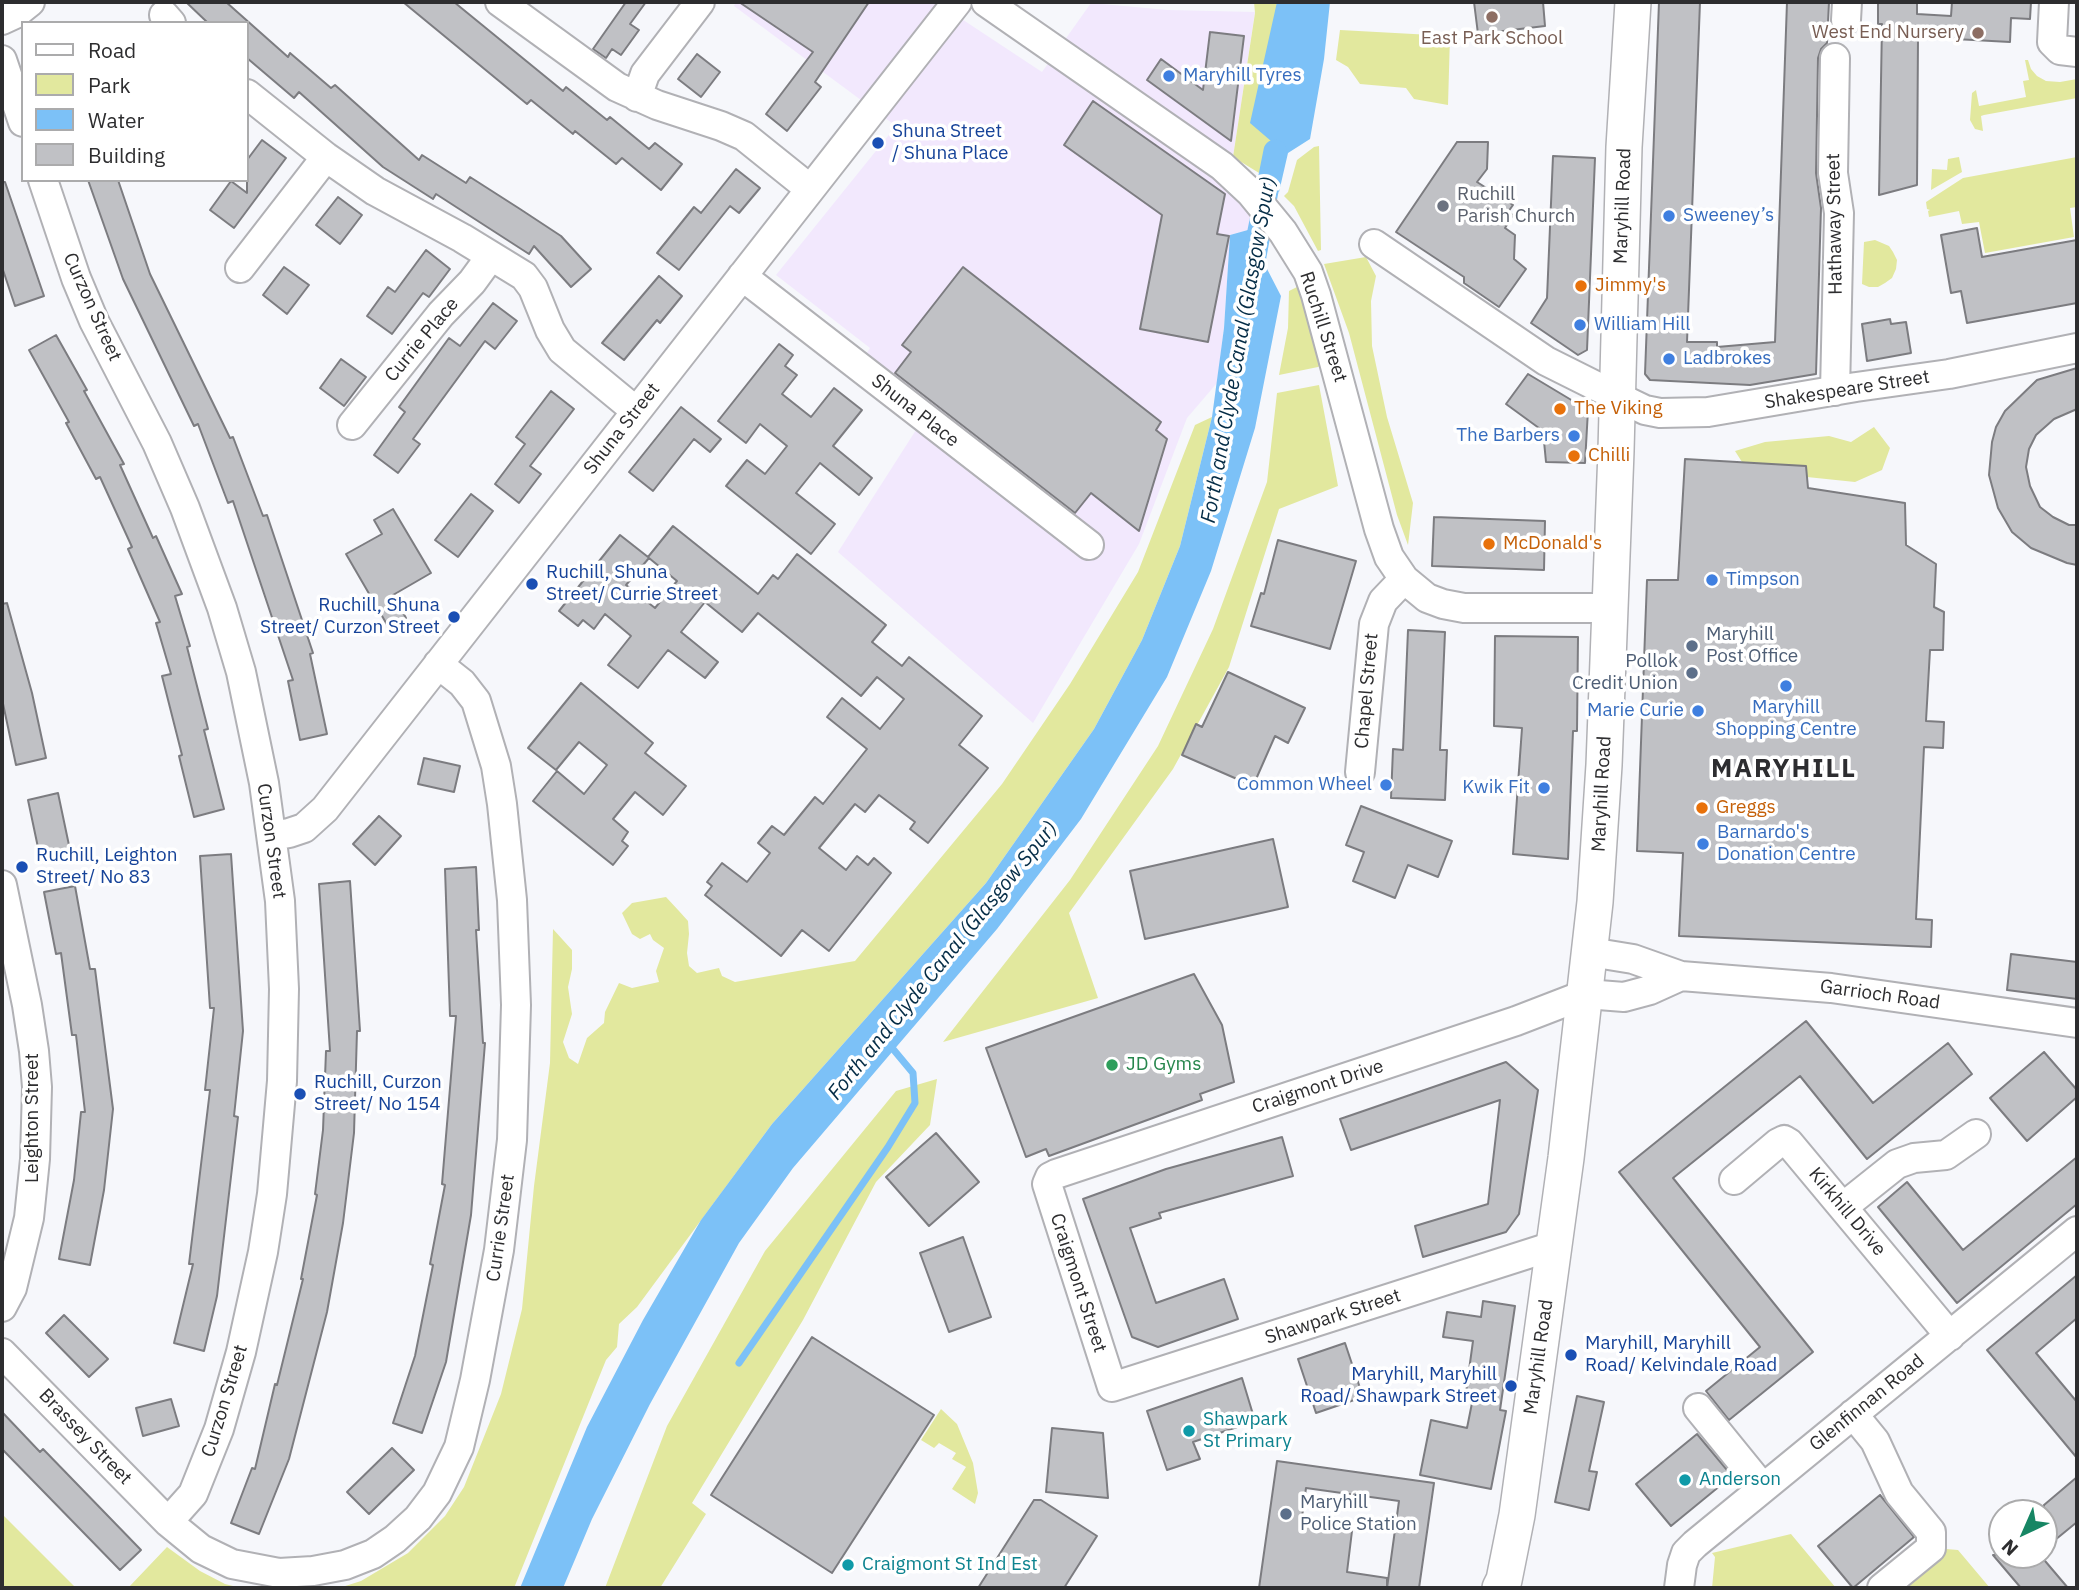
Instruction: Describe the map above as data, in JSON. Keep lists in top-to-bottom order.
{
  "streets": {
    "main road": ["Maryhill Road"],
    "street": [
      "Hathaway Street",
      "Curzon Street",
      "Ruchill Street",
      "Currie Place",
      "Shakespeare Street",
      "Shuna Place",
      "Shuna Street",
      "Chapel Street",
      "Garrioch Road",
      "Craigmont Drive",
      "Leighton Street",
      "Kirkhill Drive",
      "Currie Street",
      "Craigmont Street",
      "Shawpark Street",
      "Glenfinnan Road",
      "Brassey Street"
    ]
  },
  "crossings": [
    ["Maryhill Road", "Ruchill Street"],
    ["Maryhill Road", "Shakespeare Street"],
    ["Maryhill Road", "Garrioch Road"],
    ["Maryhill Road", "Craigmont Drive"],
    ["Maryhill Road", "Shawpark Street"],
    ["Hathaway Street", "Shakespeare Street"],
    ["Curzon Street", "Shuna Street"],
    ["Curzon Street", "Currie Street"],
    ["Curzon Street", "Brassey Street"],
    ["Ruchill Street", "Chapel Street"],
    ["Shuna Place", "Shuna Street"],
    ["Shuna Street", "Currie Street"],
    ["Garrioch Road", "Craigmont Drive"],
    ["Craigmont Drive", "Craigmont Street"],
    ["Kirkhill Drive", "Glenfinnan Road"],
    ["Currie Street", "Brassey Street"],
    ["Craigmont Street", "Shawpark Street"]
  ],
  "districts": ["MARYHILL"],
  "water": ["Forth and Clyde Canal (Glasgow Spur)"],
  "places": [
    "East Park School",
    "West End Nursery",
    "Maryhill Tyres",
    "Shuna Street / Shuna Place",
    "Ruchill Parish Church",
    "Sweeney’s",
    "Jimmy's",
    "William Hill",
    "Ladbrokes",
    "The Viking",
    "The Barbers",
    "Chilli",
    "McDonald's",
    "Timpson",
    "Ruchill, Shuna Street/ Currie Street",
    "Ruchill, Shuna Street/ Curzon Street",
    "Maryhill Post Office",
    "Pollok Credit Union",
    "Maryhill Shopping Centre",
    "Marie Curie",
    "Common Wheel",
    "Kwik Fit",
    "Greggs",
    "Barnardo's Donation Centre",
    "Ruchill, Leighton Street/ No 83",
    "JD Gyms",
    "Ruchill, Curzon Street/ No 154",
    "Maryhill, Maryhill Road/ Kelvindale Road",
    "Maryhill, Maryhill Road/ Shawpark Street",
    "Shawpark St Primary",
    "Anderson",
    "Maryhill Police Station",
    "Craigmont St Ind Est"
  ],
  "legend": [
    "Road",
    "Park",
    "Water",
    "Building"
  ],
  "north": "bottom left"
}
